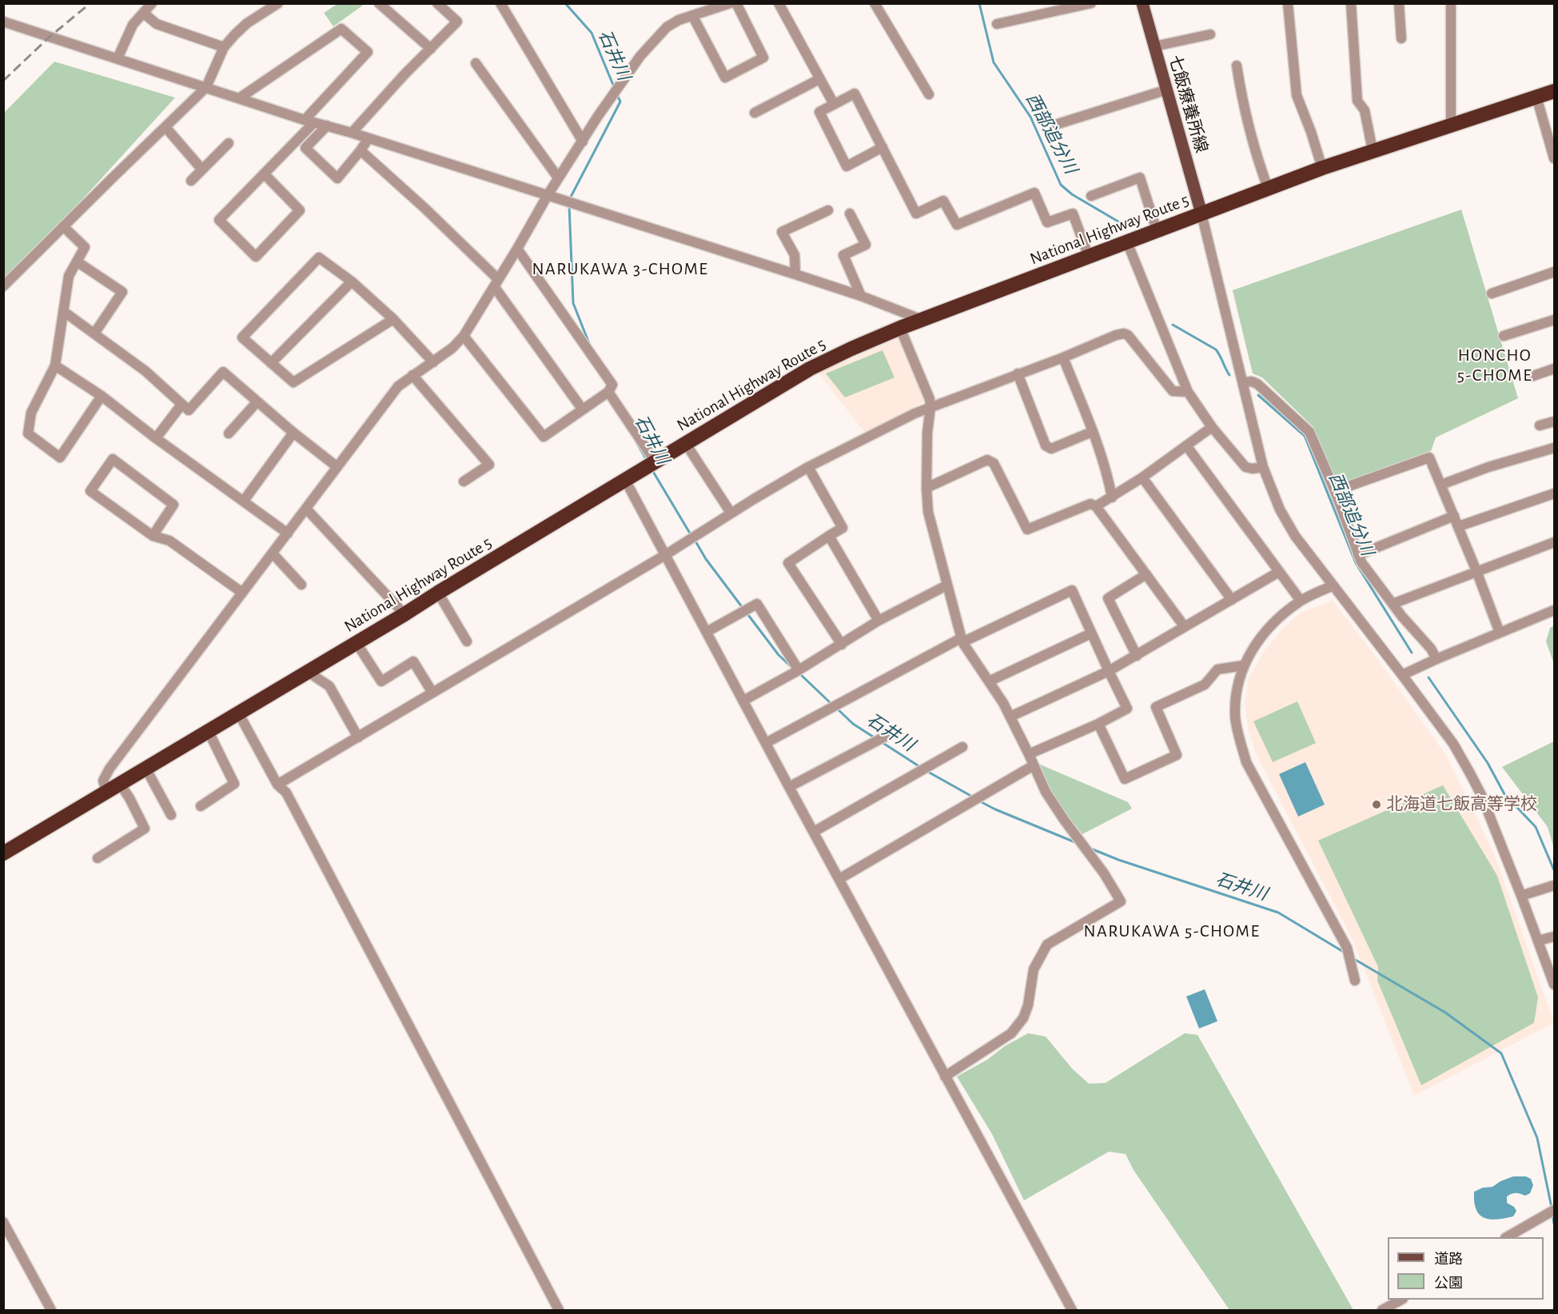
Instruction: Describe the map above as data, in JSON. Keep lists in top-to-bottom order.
{
  "streets": {
    "highway": ["National Highway Route 5"],
    "main road": ["七飯療養所線"]
  },
  "crossings": [
    ["七飯療養所線", "National Highway Route 5"]
  ],
  "districts": ["NARUKAWA 3-CHOME", "HONCHO 5-CHOME", "NARUKAWA 5-CHOME"],
  "water": ["石井川", "西部追分川"],
  "places": ["北海道七飯高等学校"],
  "legend": ["道路", "公園"]
}
